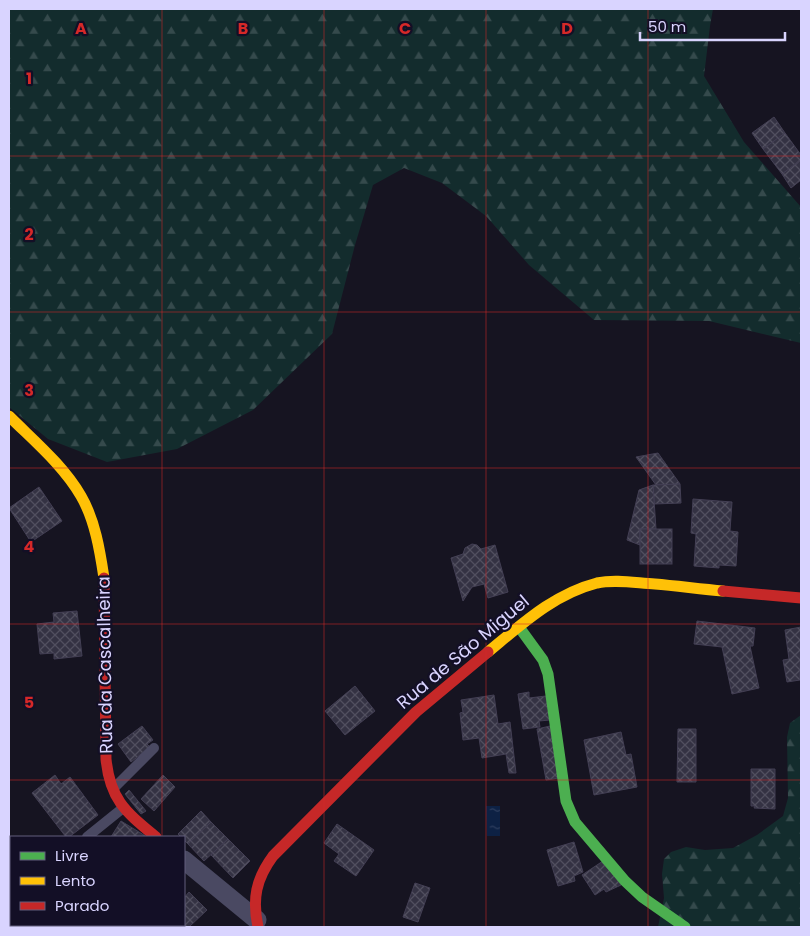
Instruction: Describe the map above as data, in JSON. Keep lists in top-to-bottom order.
{
  "streets": {
    "street": ["Rua de São Miguel", "Rua da Cascalheira"]
  },
  "legend": ["Livre", "Lento", "Parado"],
  "scale_bar": "50 m",
  "grid": {
    "columns": [
      "A",
      "B",
      "C",
      "D"
    ],
    "rows": [
      "1",
      "2",
      "3",
      "4",
      "5"
    ]
  }
}
